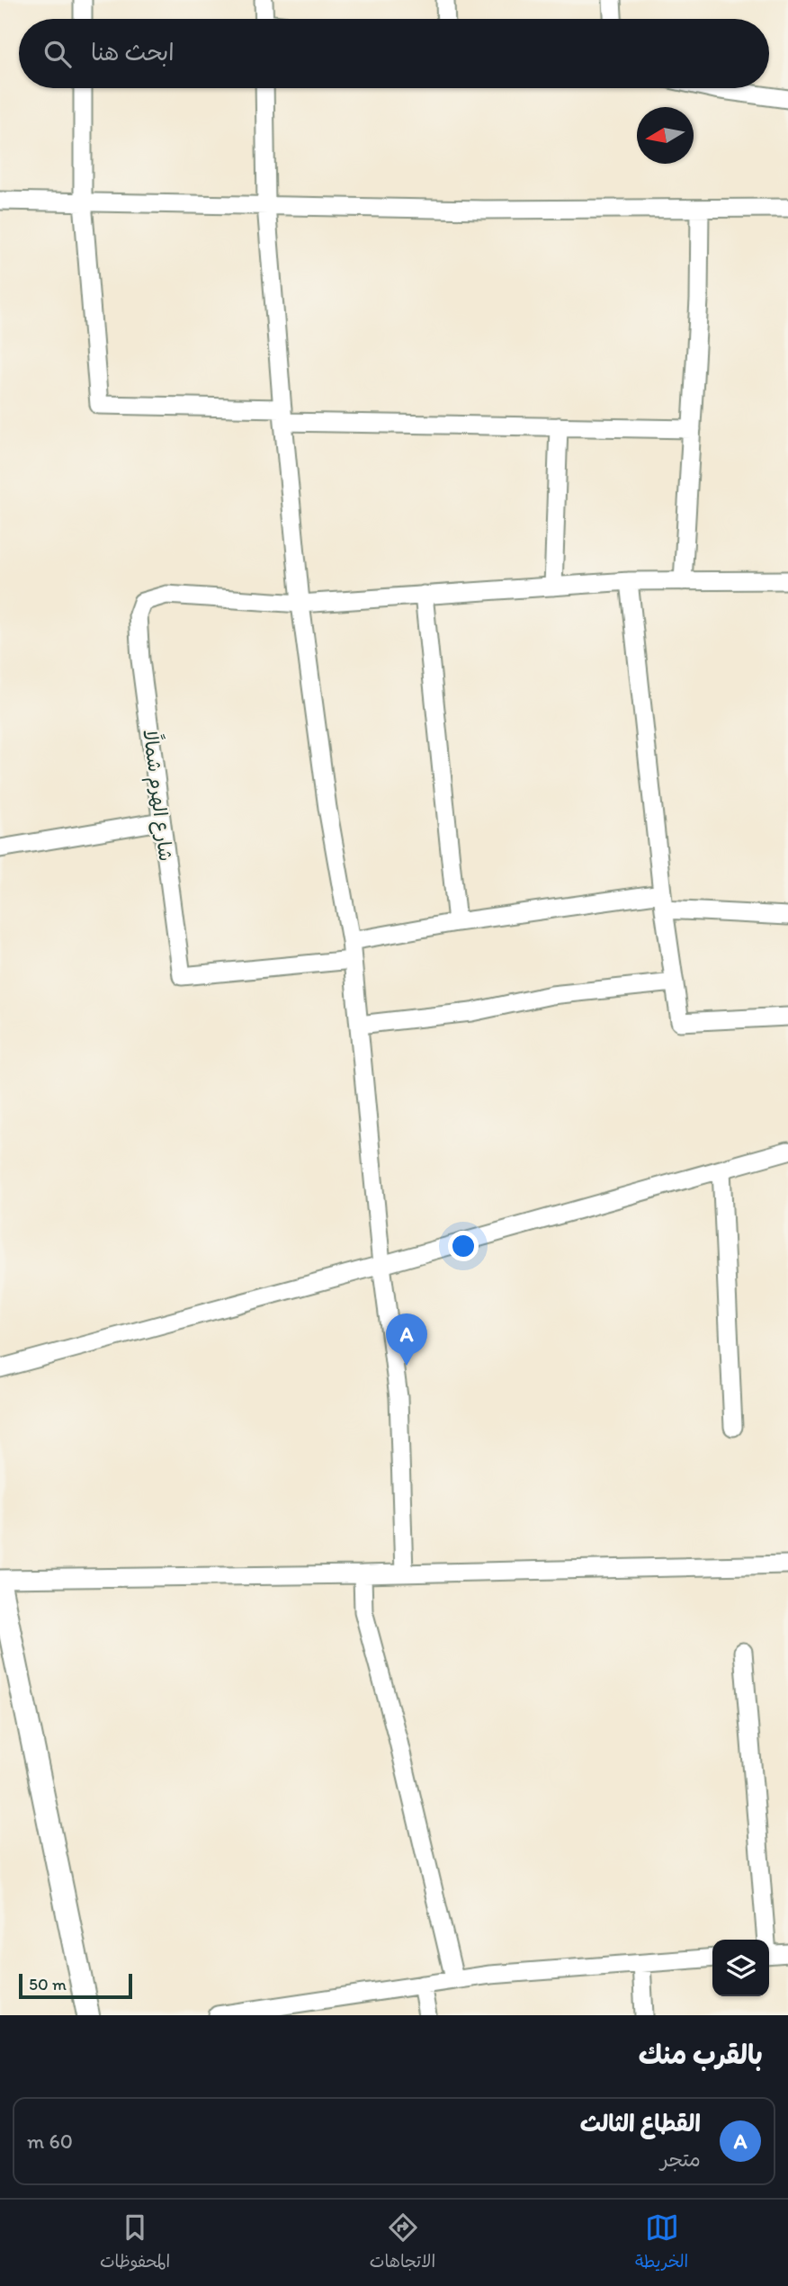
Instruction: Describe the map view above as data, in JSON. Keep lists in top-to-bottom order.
{
  "streets": {
    "street": ["شارع الهرم شمالًا"]
  },
  "scale_bar": "50 m",
  "north": "left",
  "page": {
    "search": "ابحث هنا",
    "pins": "A",
    "scale": "50 m",
    "heading": "بالقرب منك",
    "list": [
      {
        "mark": "A",
        "name": "القطاع الثالث",
        "note": "متجر",
        "value": "60 m"
      }
    ],
    "nav": ["الخريطة", "الاتجاهات", "المحفوظات"]
  }
}
